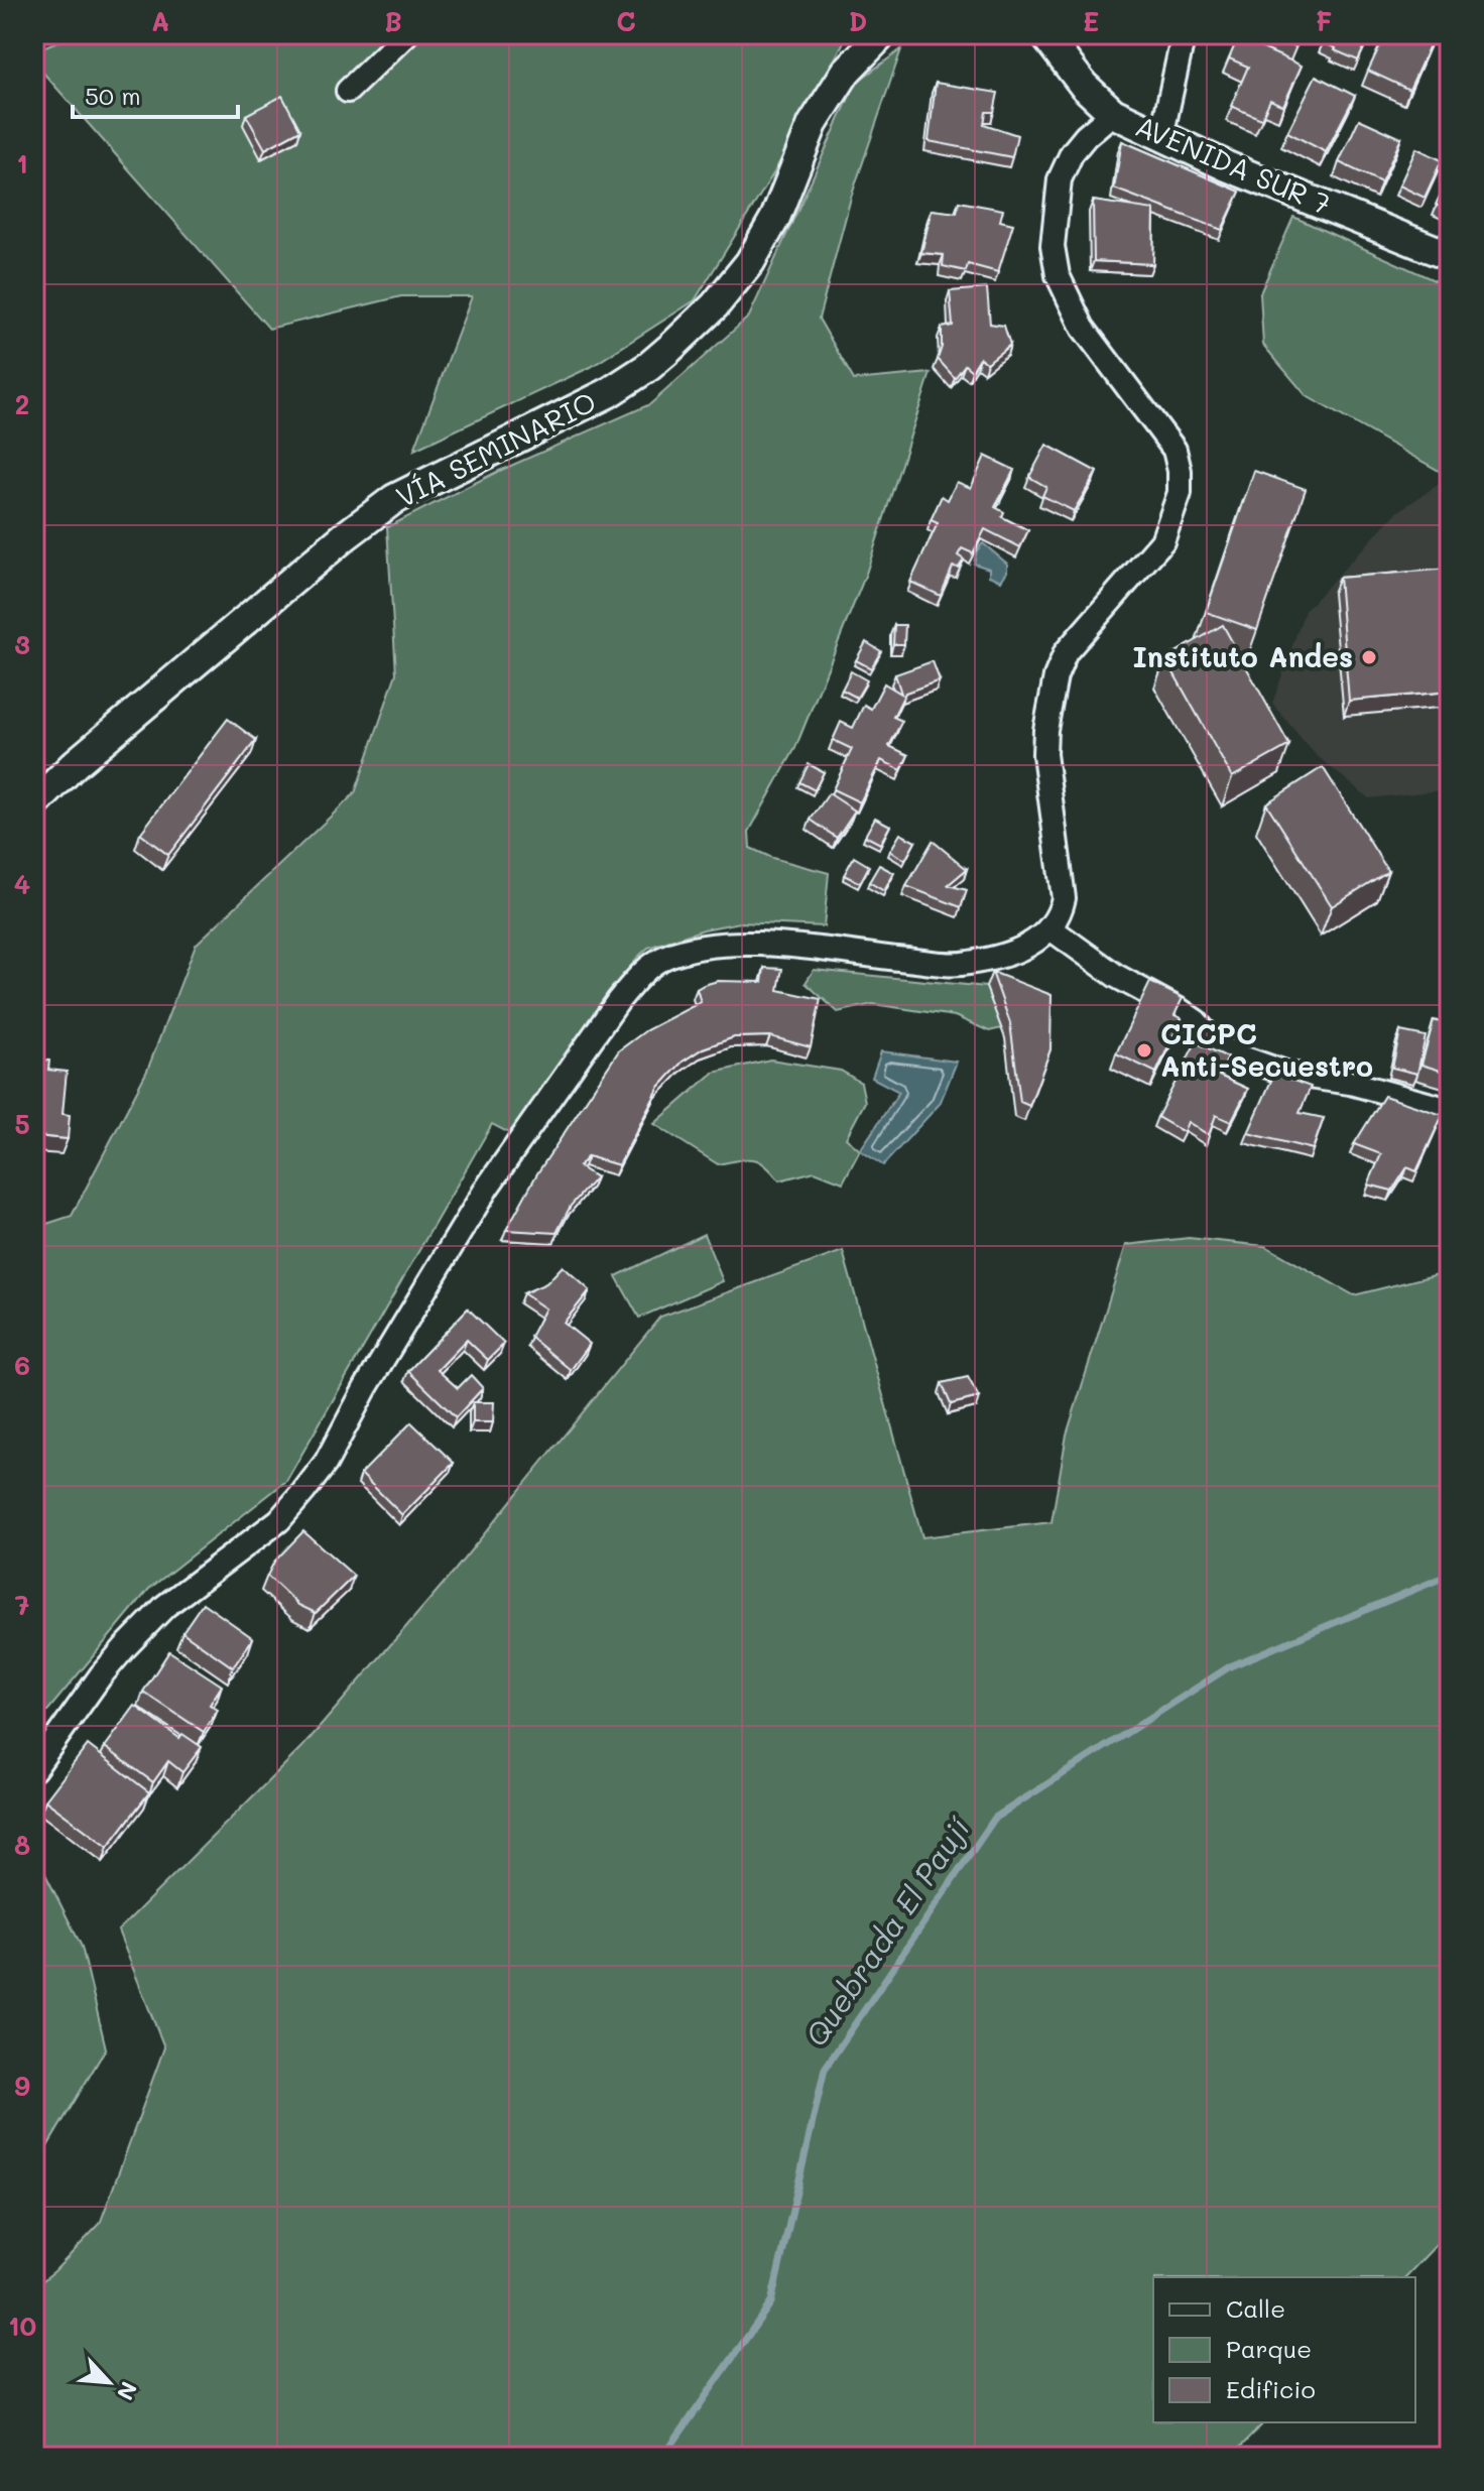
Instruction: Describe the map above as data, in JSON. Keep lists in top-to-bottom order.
{
  "streets": {
    "main road": ["AVENIDA SUR 7", "VÍA SEMINARIO"]
  },
  "water": ["Quebrada El Paují"],
  "places": ["Instituto Andes", "CICPC Anti-Secuestro"],
  "legend": ["Calle", "Parque", "Edificio"],
  "scale_bar": "50 m",
  "north": "bottom right",
  "grid": {
    "columns": [
      "A",
      "B",
      "C",
      "D",
      "E",
      "F"
    ],
    "rows": [
      "1",
      "2",
      "3",
      "4",
      "5",
      "6",
      "7",
      "8",
      "9",
      "10"
    ]
  }
}
